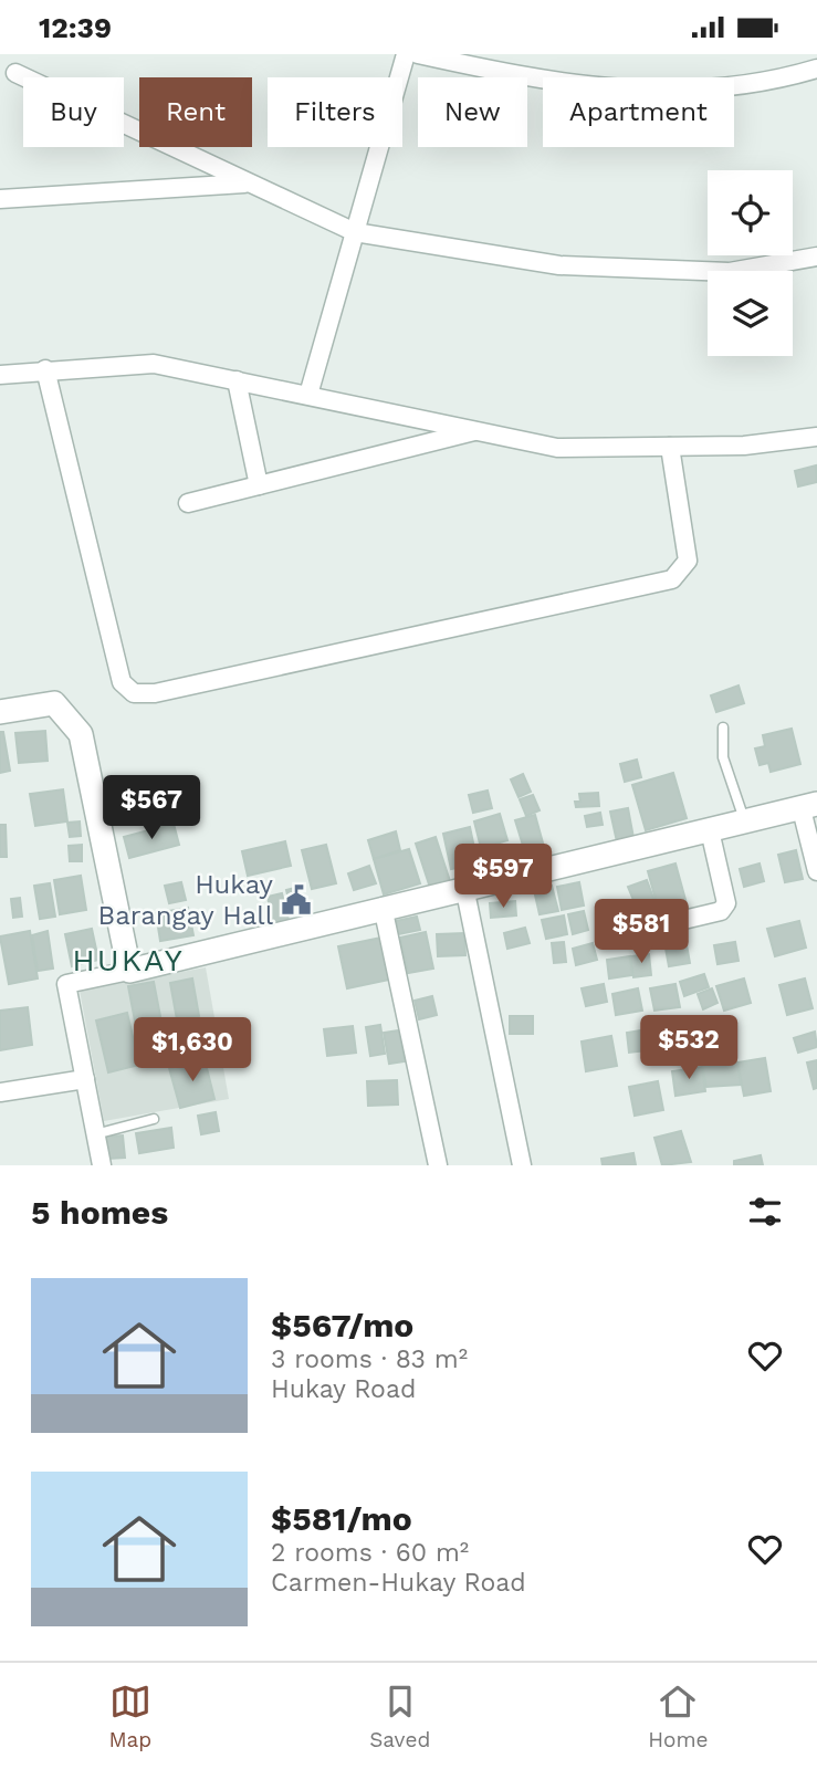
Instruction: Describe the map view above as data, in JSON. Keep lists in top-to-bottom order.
{
  "districts": ["HUKAY"],
  "places": {
    "public building": ["Hukay Barangay Hall"]
  },
  "page": {
    "status": "12:39",
    "chip": [
      "Buy",
      "Rent",
      "Filters",
      "New",
      "Apartment"
    ],
    "price": [
      "$567",
      "$597",
      "$581",
      "$532",
      "$1,630"
    ],
    "heading": "5 homes",
    "list": [
      {
        "name": "$567/mo",
        "note": "3 rooms · 83 m² · Hukay Road"
      },
      {
        "name": "$581/mo",
        "note": "2 rooms · 60 m² · Carmen-Hukay Road"
      }
    ],
    "tabs": ["Map", "Saved", "Home"]
  }
}
